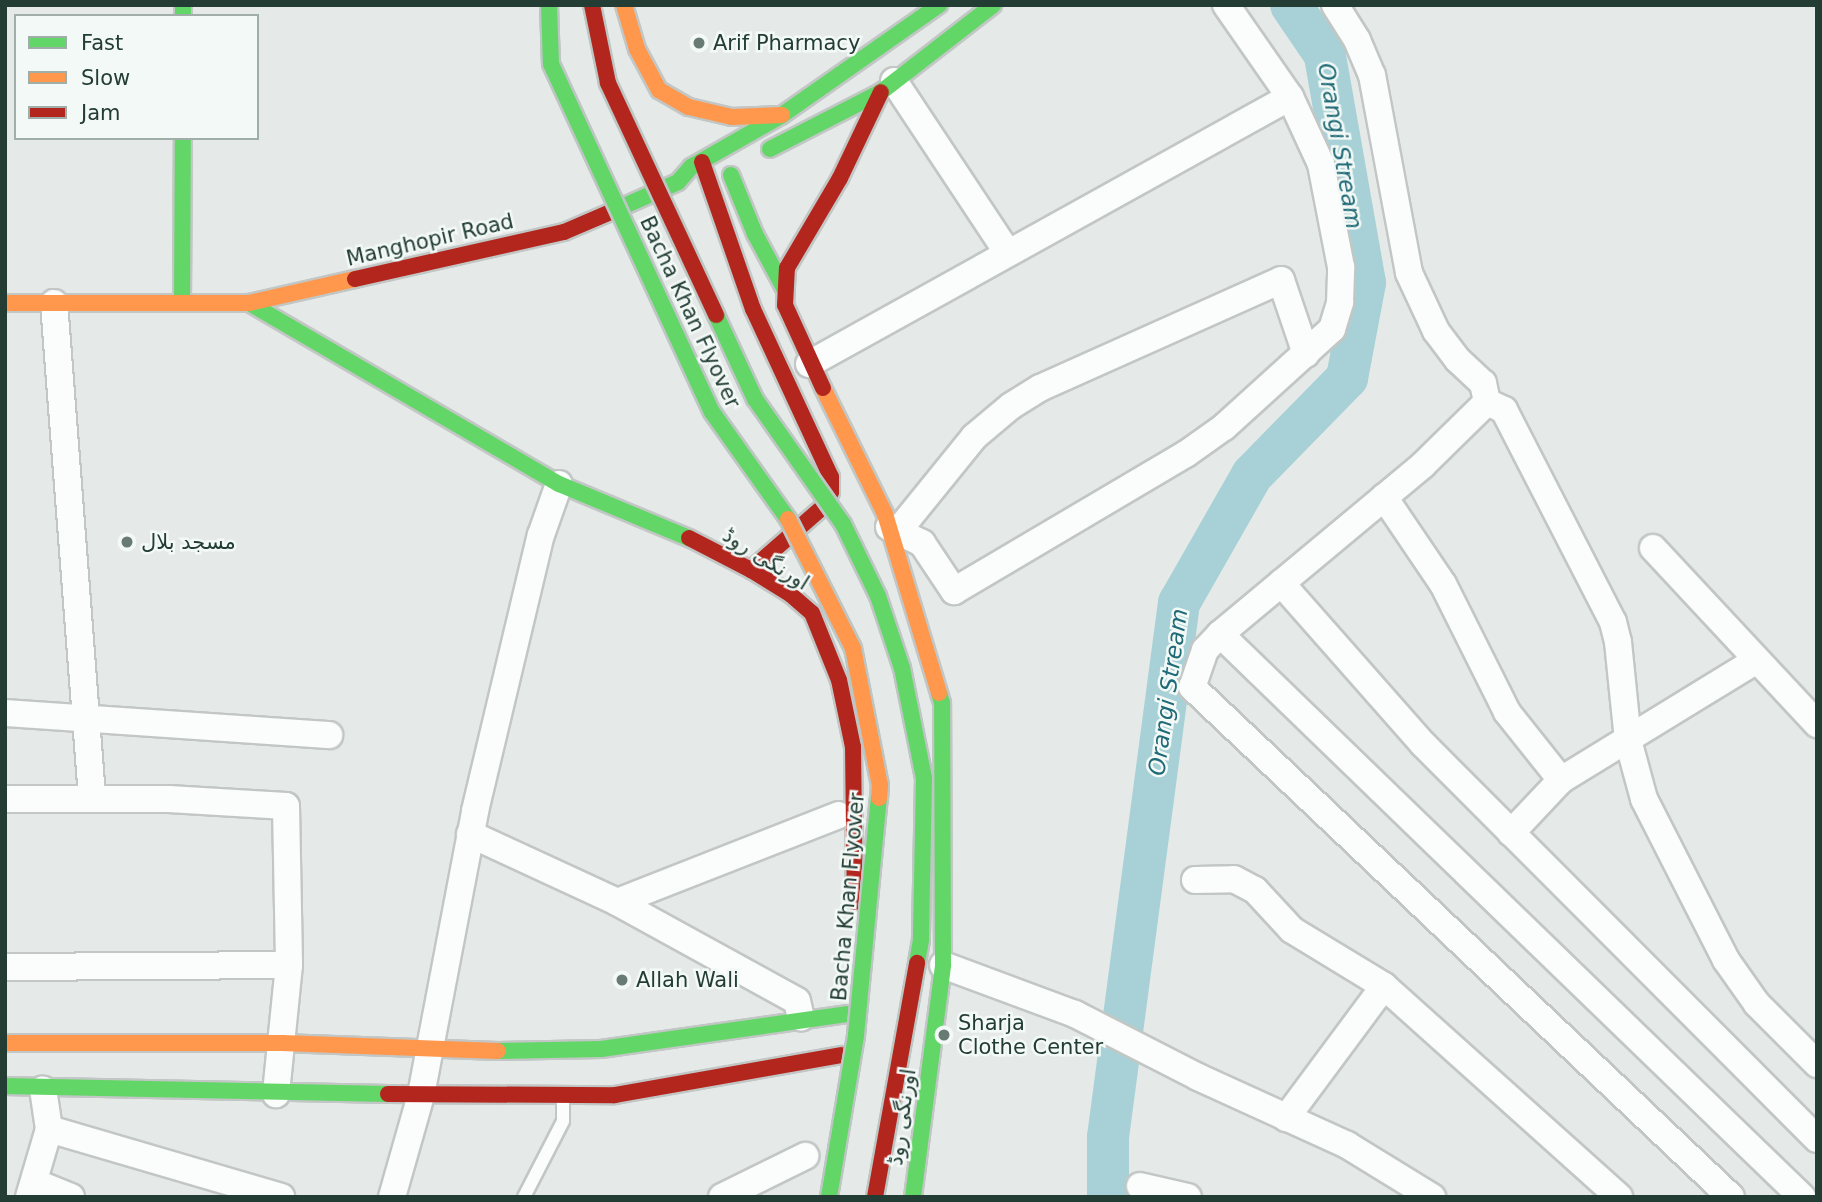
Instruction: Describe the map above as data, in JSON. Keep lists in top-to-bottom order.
{
  "streets": {
    "street": ["Manghopir Road", "Bacha Khan Flyover", "اورنگی روڈ"]
  },
  "crossings": [
    ["Manghopir Road", "اورنگی روڈ"]
  ],
  "water": ["Orangi Stream"],
  "places": [
    "Arif Pharmacy",
    "مسجد بلال",
    "Allah Wali",
    "Sharja Clothe Center"
  ],
  "legend": ["Fast", "Slow", "Jam"]
}
